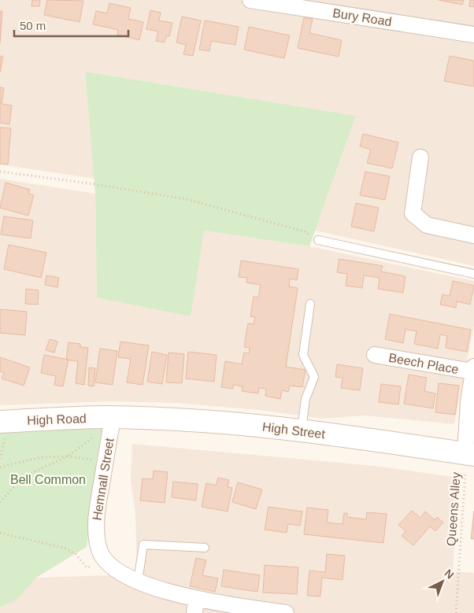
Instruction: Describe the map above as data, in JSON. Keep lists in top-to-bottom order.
{
  "streets": {
    "main road": ["High Road", "High Street"],
    "street": ["Bury Road", "Beech Place", "Hemnall Street"],
    "path": ["Queens Alley"]
  },
  "crossings": [
    ["High Road", "High Street"],
    ["High Road", "Hemnall Street"],
    ["High Street", "Hemnall Street"],
    ["High Street", "Queens Alley"]
  ],
  "parks": ["Bell Common"],
  "scale_bar": "50 m",
  "north": "top right"
}
